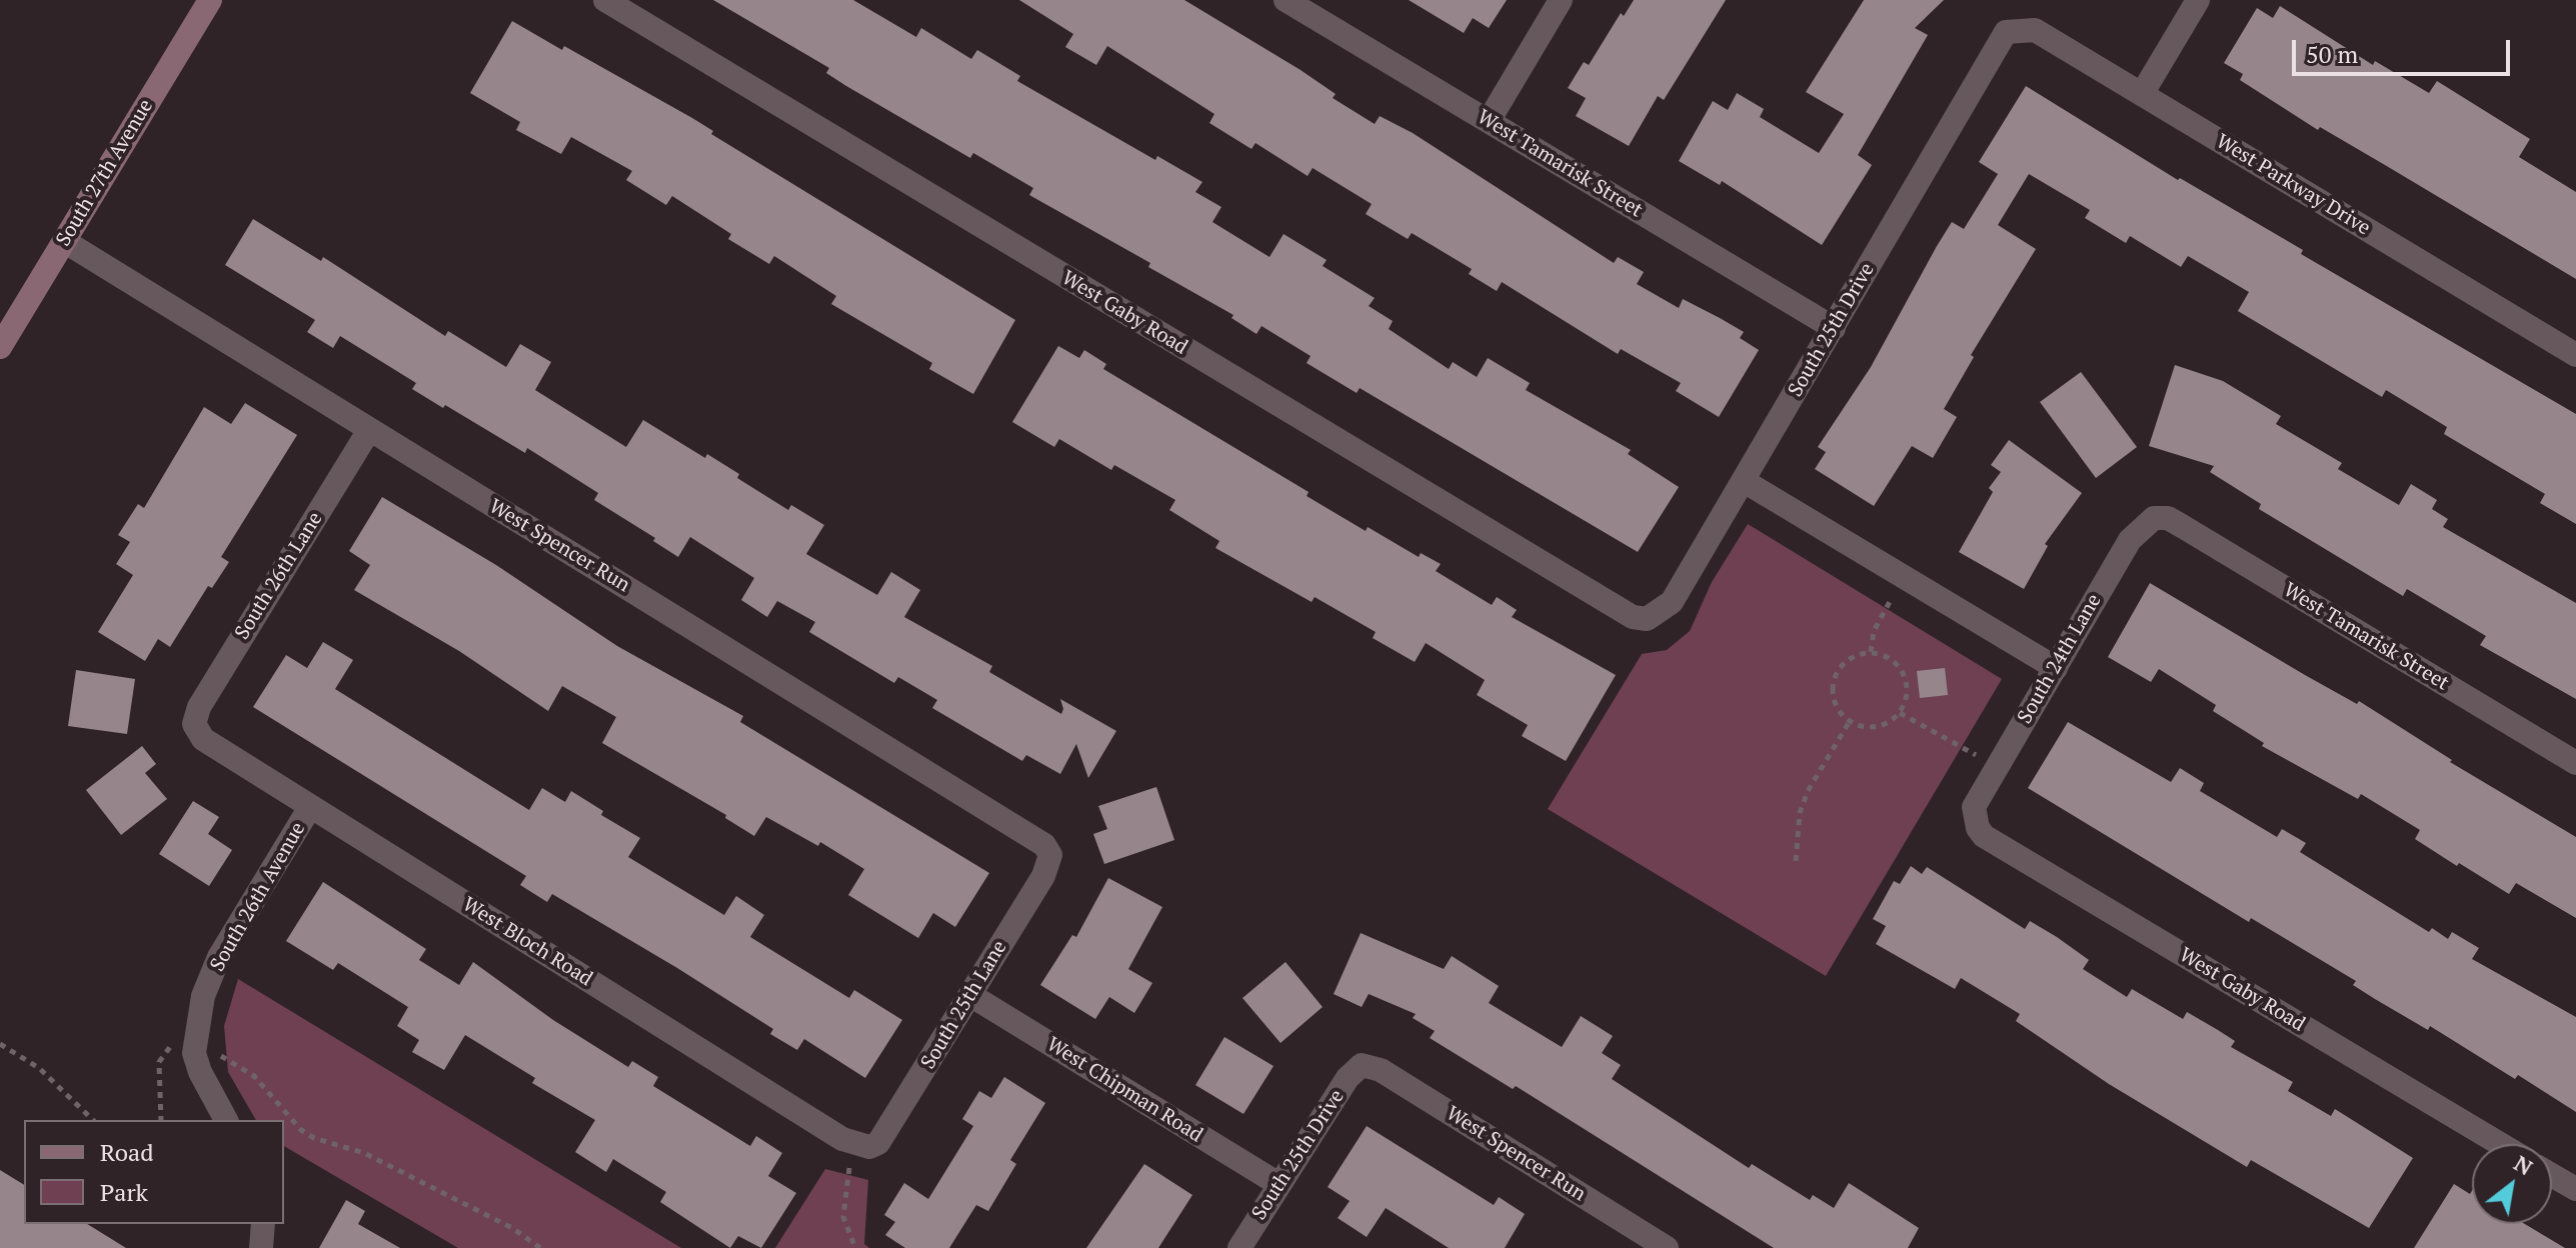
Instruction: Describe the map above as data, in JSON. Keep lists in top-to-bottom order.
{
  "streets": {
    "main road": ["South 27th Avenue"],
    "street": [
      "West Tamarisk Street",
      "West Parkway Drive",
      "West Gaby Road",
      "South 25th Drive",
      "West Spencer Run",
      "South 26th Lane",
      "South 24th Lane",
      "South 26th Avenue",
      "West Bloch Road",
      "South 25th Lane",
      "West Chipman Road"
    ]
  },
  "crossings": [
    ["West Tamarisk Street", "South 25th Drive"],
    ["West Tamarisk Street", "South 24th Lane"],
    ["South 27th Avenue", "West Spencer Run"],
    ["West Parkway Drive", "South 25th Drive"],
    ["West Gaby Road", "South 25th Drive"],
    ["West Gaby Road", "South 24th Lane"],
    ["South 25th Drive", "West Spencer Run"],
    ["South 25th Drive", "West Chipman Road"],
    ["West Spencer Run", "South 26th Lane"],
    ["West Spencer Run", "South 25th Lane"],
    ["South 26th Lane", "West Bloch Road"],
    ["South 26th Avenue", "West Bloch Road"],
    ["West Bloch Road", "South 25th Lane"],
    ["South 25th Lane", "West Chipman Road"]
  ],
  "legend": ["Road", "Park"],
  "scale_bar": "50 m",
  "north": "top right"
}
